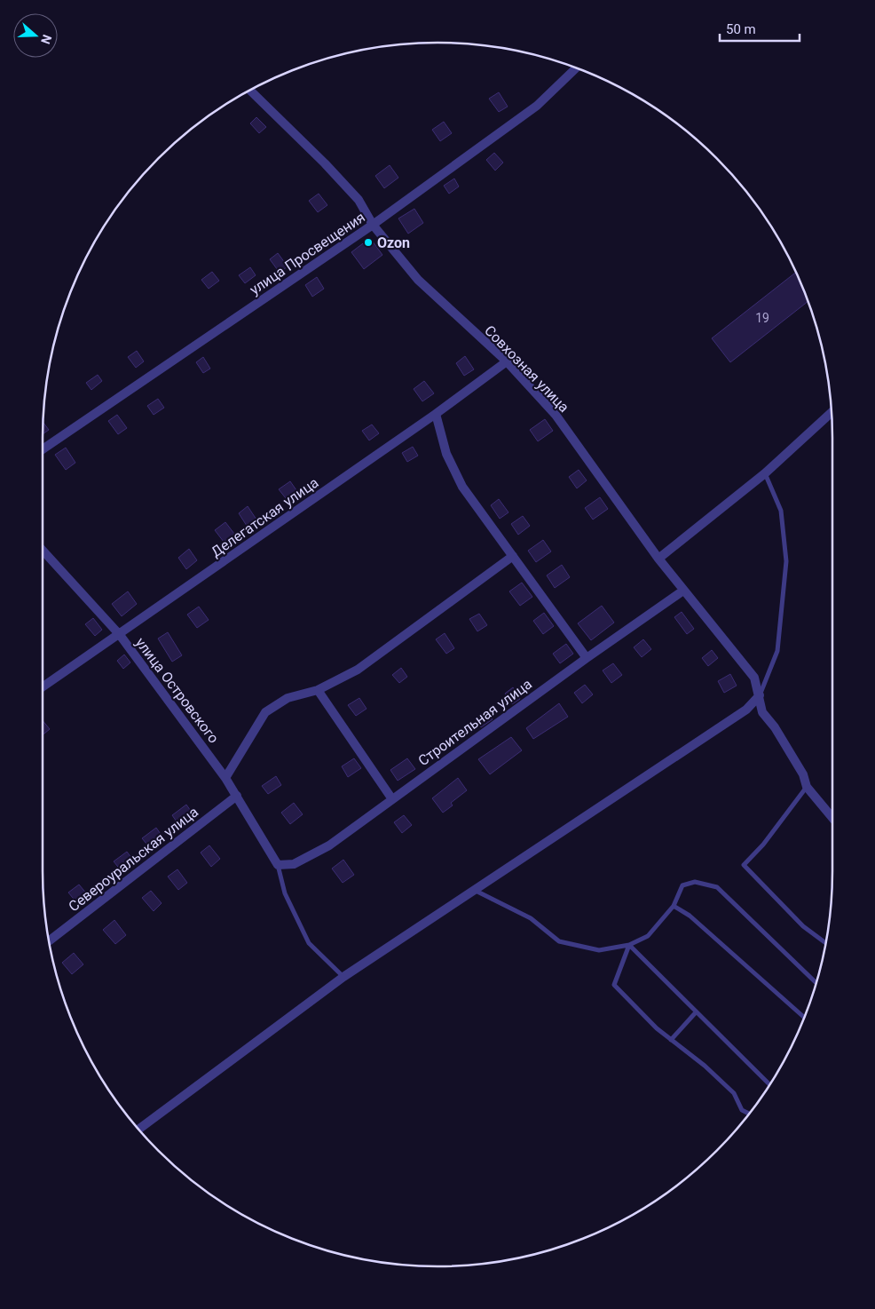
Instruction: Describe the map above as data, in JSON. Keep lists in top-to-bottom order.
{
  "streets": {
    "street": [
      "улица Просвещения",
      "Совхозная улица",
      "Делегатская улица",
      "улица Островского",
      "Строительная улица",
      "Североуральская улица"
    ]
  },
  "crossings": [
    ["улица Просвещения", "Совхозная улица"],
    ["Совхозная улица", "Делегатская улица"],
    ["Совхозная улица", "Строительная улица"],
    ["Делегатская улица", "улица Островского"],
    ["улица Островского", "Строительная улица"],
    ["улица Островского", "Североуральская улица"]
  ],
  "places": ["Ozon"],
  "house_numbers": ["19"],
  "scale_bar": "50 m",
  "north": "right"
}
